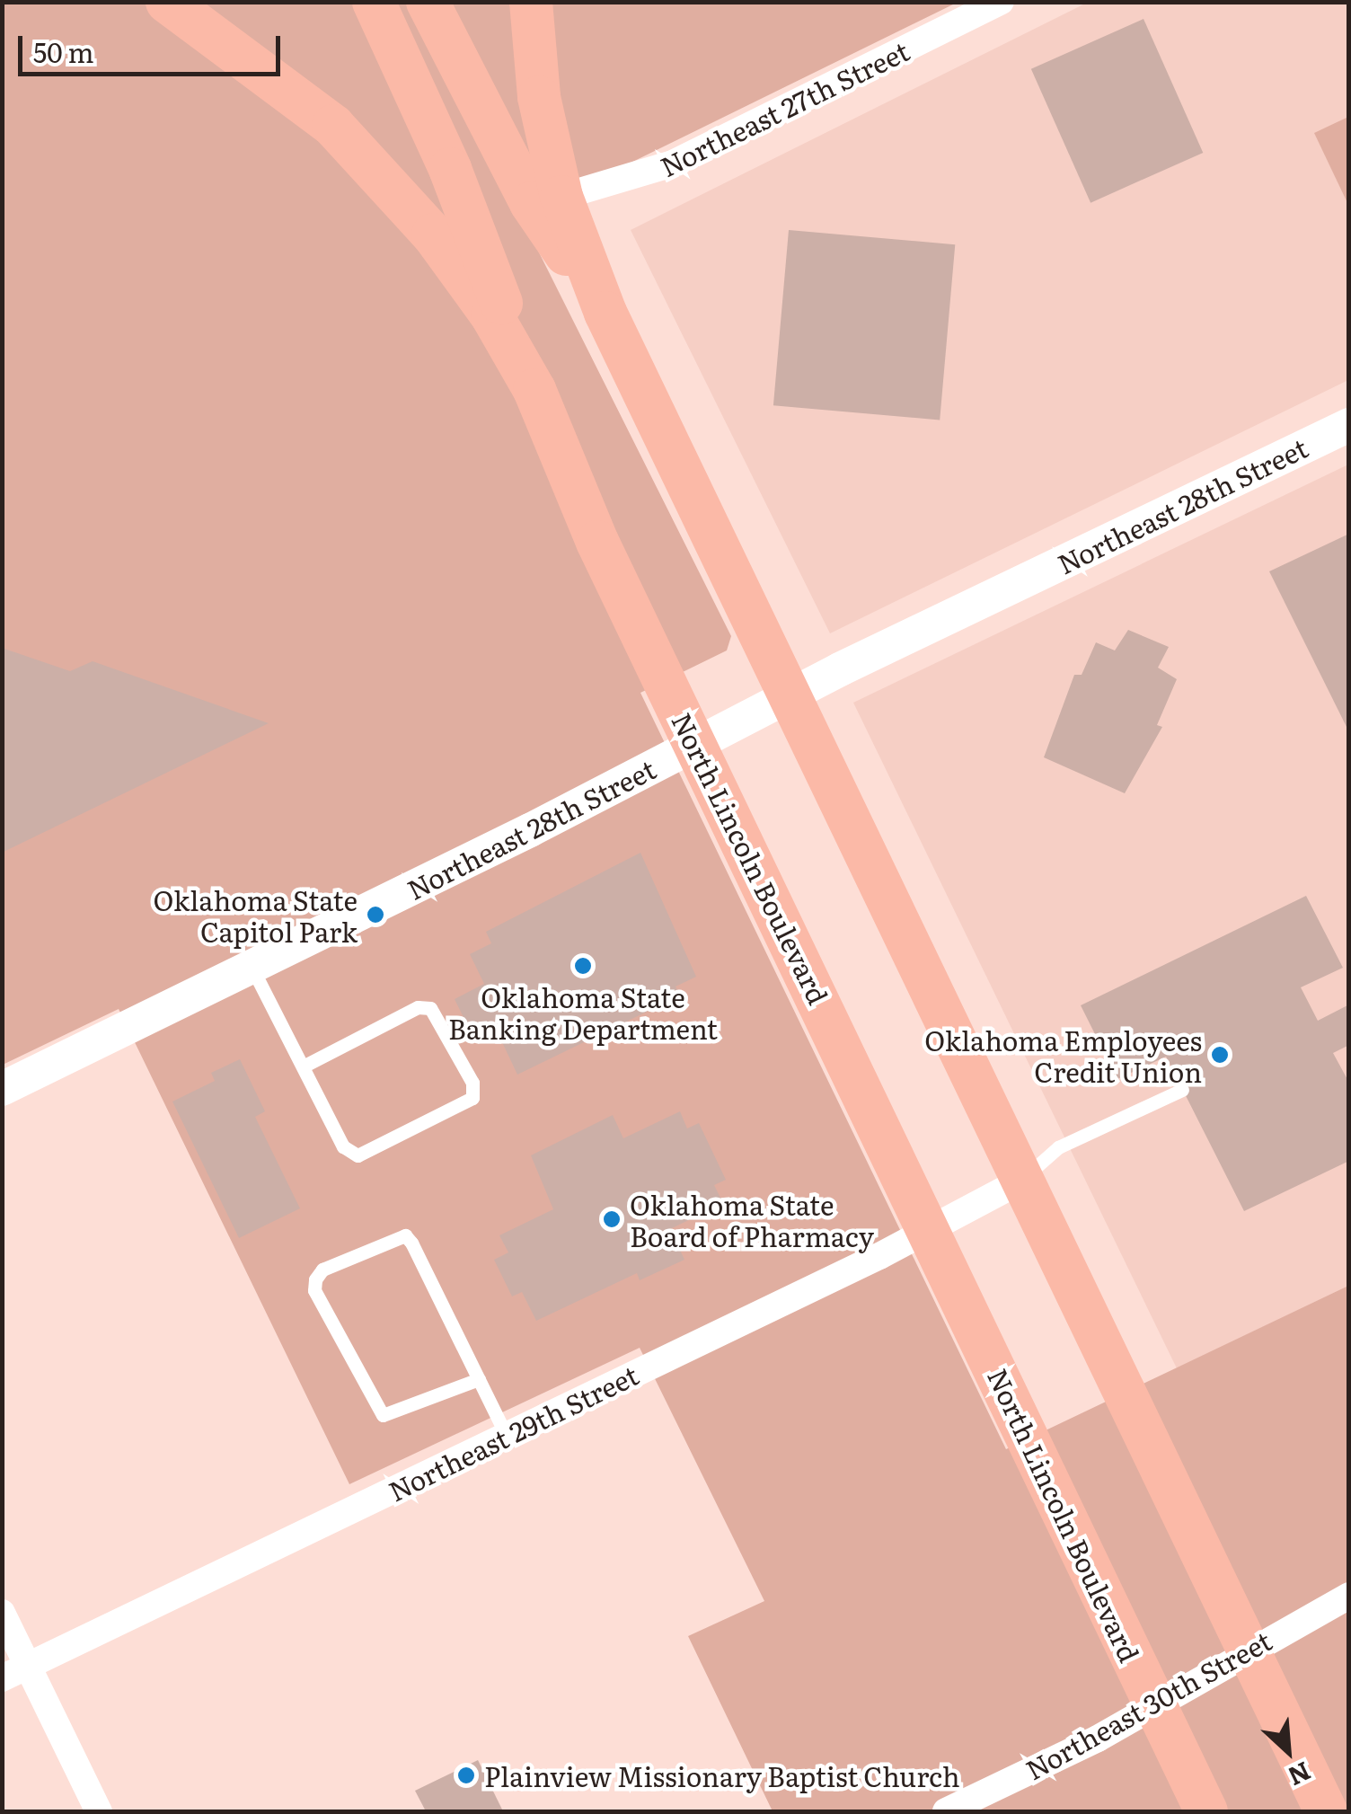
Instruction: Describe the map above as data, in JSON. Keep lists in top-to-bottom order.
{
  "streets": {
    "main road": ["North Lincoln Boulevard"],
    "street": [
      "Northeast 27th Street",
      "Northeast 28th Street",
      "Northeast 29th Street",
      "Northeast 30th Street"
    ]
  },
  "crossings": [
    ["Northeast 28th Street", "North Lincoln Boulevard"],
    ["North Lincoln Boulevard", "Northeast 29th Street"],
    ["North Lincoln Boulevard", "Northeast 30th Street"]
  ],
  "places": [
    "Oklahoma State Capitol Park",
    "Oklahoma State Banking Department",
    "Oklahoma Employees Credit Union",
    "Oklahoma State Board of Pharmacy",
    "Plainview Missionary Baptist Church"
  ],
  "scale_bar": "50 m",
  "north": "bottom right"
}
